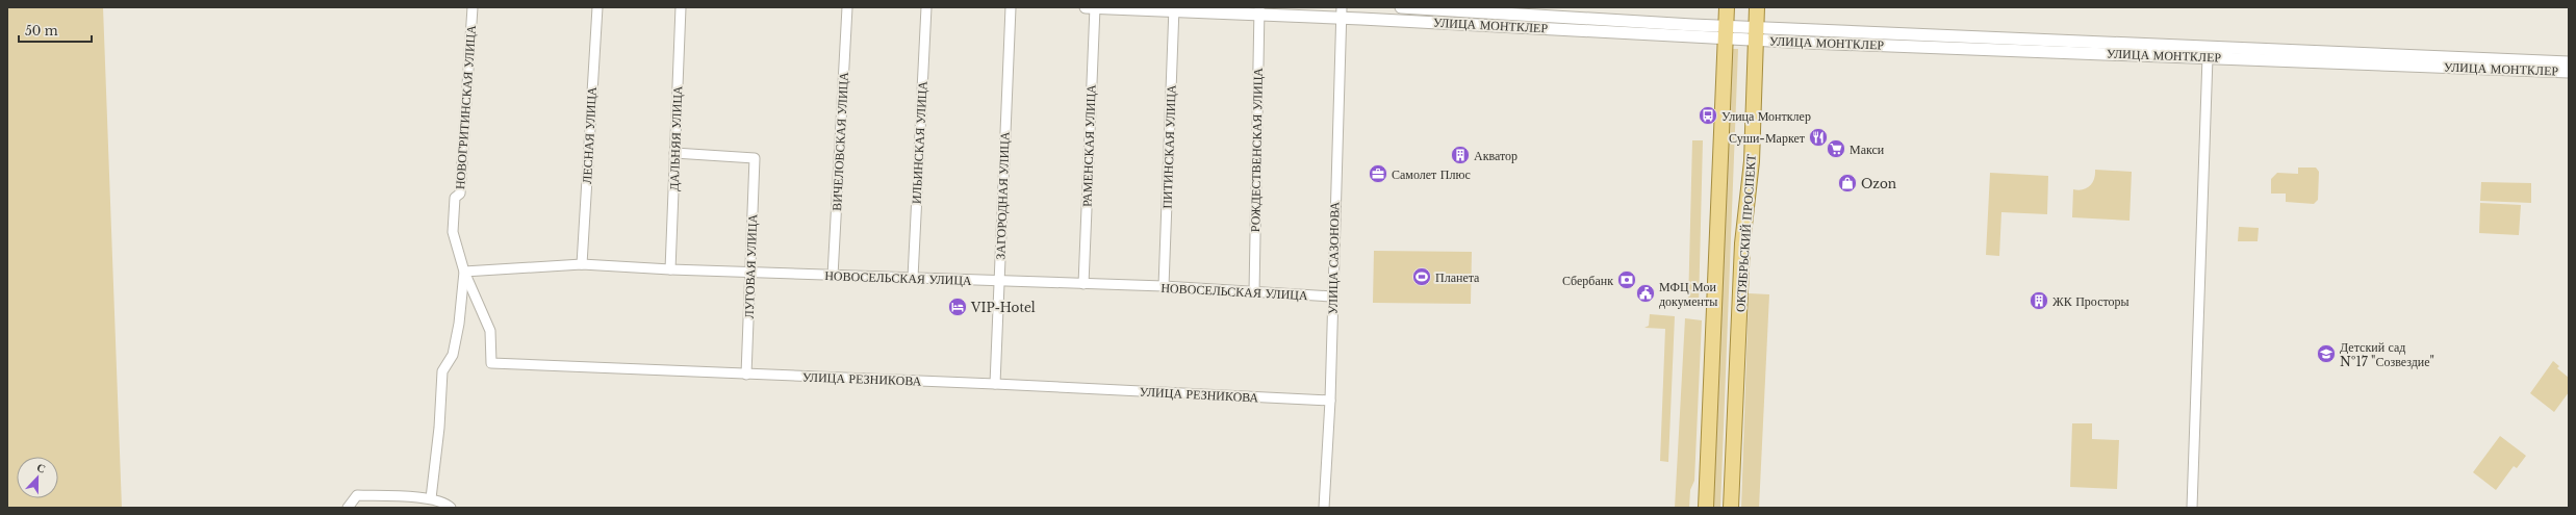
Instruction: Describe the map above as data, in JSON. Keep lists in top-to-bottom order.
{
  "streets": {
    "main road": ["ОКТЯБРЬСКИЙ ПРОСПЕКТ"],
    "street": [
      "УЛИЦА МОНТКЛЕР",
      "НОВОГРИТИНСКАЯ УЛИЦА",
      "ЛЕСНАЯ УЛИЦА",
      "ДАЛЬНЯЯ УЛИЦА",
      "ВИЧЕЛОВСКАЯ УЛИЦА",
      "ИЛЬИНСКАЯ УЛИЦА",
      "РАМЕНСКАЯ УЛИЦА",
      "ПИТИНСКАЯ УЛИЦА",
      "РОЖДЕСТВЕНСКАЯ УЛИЦА",
      "ЗАГОРОДНАЯ УЛИЦА",
      "УЛИЦА САЗОНОВА",
      "ЛУГОВАЯ УЛИЦА",
      "НОВОСЕЛЬСКАЯ УЛИЦА",
      "УЛИЦА РЕЗНИКОВА"
    ]
  },
  "crossings": [
    ["УЛИЦА МОНТКЛЕР", "РАМЕНСКАЯ УЛИЦА"],
    ["УЛИЦА МОНТКЛЕР", "ПИТИНСКАЯ УЛИЦА"],
    ["УЛИЦА МОНТКЛЕР", "РОЖДЕСТВЕНСКАЯ УЛИЦА"],
    ["УЛИЦА МОНТКЛЕР", "ОКТЯБРЬСКИЙ ПРОСПЕКТ"],
    ["УЛИЦА МОНТКЛЕР", "УЛИЦА САЗОНОВА"],
    ["НОВОГРИТИНСКАЯ УЛИЦА", "НОВОСЕЛЬСКАЯ УЛИЦА"],
    ["НОВОГРИТИНСКАЯ УЛИЦА", "УЛИЦА РЕЗНИКОВА"],
    ["ЛЕСНАЯ УЛИЦА", "НОВОСЕЛЬСКАЯ УЛИЦА"],
    ["ДАЛЬНЯЯ УЛИЦА", "ЛУГОВАЯ УЛИЦА"],
    ["ДАЛЬНЯЯ УЛИЦА", "НОВОСЕЛЬСКАЯ УЛИЦА"],
    ["ВИЧЕЛОВСКАЯ УЛИЦА", "НОВОСЕЛЬСКАЯ УЛИЦА"],
    ["ИЛЬИНСКАЯ УЛИЦА", "НОВОСЕЛЬСКАЯ УЛИЦА"],
    ["РАМЕНСКАЯ УЛИЦА", "НОВОСЕЛЬСКАЯ УЛИЦА"],
    ["ПИТИНСКАЯ УЛИЦА", "НОВОСЕЛЬСКАЯ УЛИЦА"],
    ["РОЖДЕСТВЕНСКАЯ УЛИЦА", "НОВОСЕЛЬСКАЯ УЛИЦА"],
    ["ЗАГОРОДНАЯ УЛИЦА", "НОВОСЕЛЬСКАЯ УЛИЦА"],
    ["ЗАГОРОДНАЯ УЛИЦА", "УЛИЦА РЕЗНИКОВА"],
    ["УЛИЦА САЗОНОВА", "НОВОСЕЛЬСКАЯ УЛИЦА"],
    ["УЛИЦА САЗОНОВА", "УЛИЦА РЕЗНИКОВА"],
    ["ЛУГОВАЯ УЛИЦА", "НОВОСЕЛЬСКАЯ УЛИЦА"],
    ["ЛУГОВАЯ УЛИЦА", "УЛИЦА РЕЗНИКОВА"],
    ["НОВОСЕЛЬСКАЯ УЛИЦА", "УЛИЦА РЕЗНИКОВА"]
  ],
  "places": {
    "bus stop": ["Улица Монтклер"],
    "restaurant": ["Суши-Маркет"],
    "supermarket": ["Макси"],
    "building": ["Акватор", "ЖК Просторы"],
    "office": ["Самолет Плюс"],
    "shop": ["Ozon"],
    "sports": ["Планета"],
    "bank": ["Сбербанк"],
    "public building": ["МФЦ Мои документы"],
    "hotel": ["VIP-Hotel"],
    "school or university": ["Детский сад №17 \"Созвездие\""]
  },
  "scale_bar": "50 m",
  "north": "top"
}
